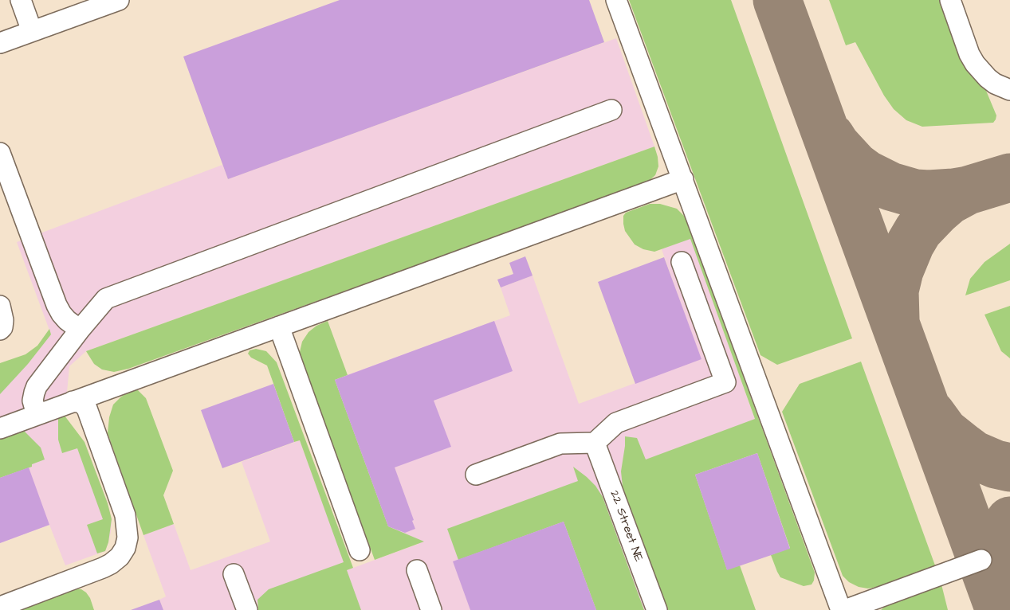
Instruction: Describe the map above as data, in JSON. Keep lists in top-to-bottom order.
{
  "streets": {
    "street": ["22 Street NE"]
  }
}
